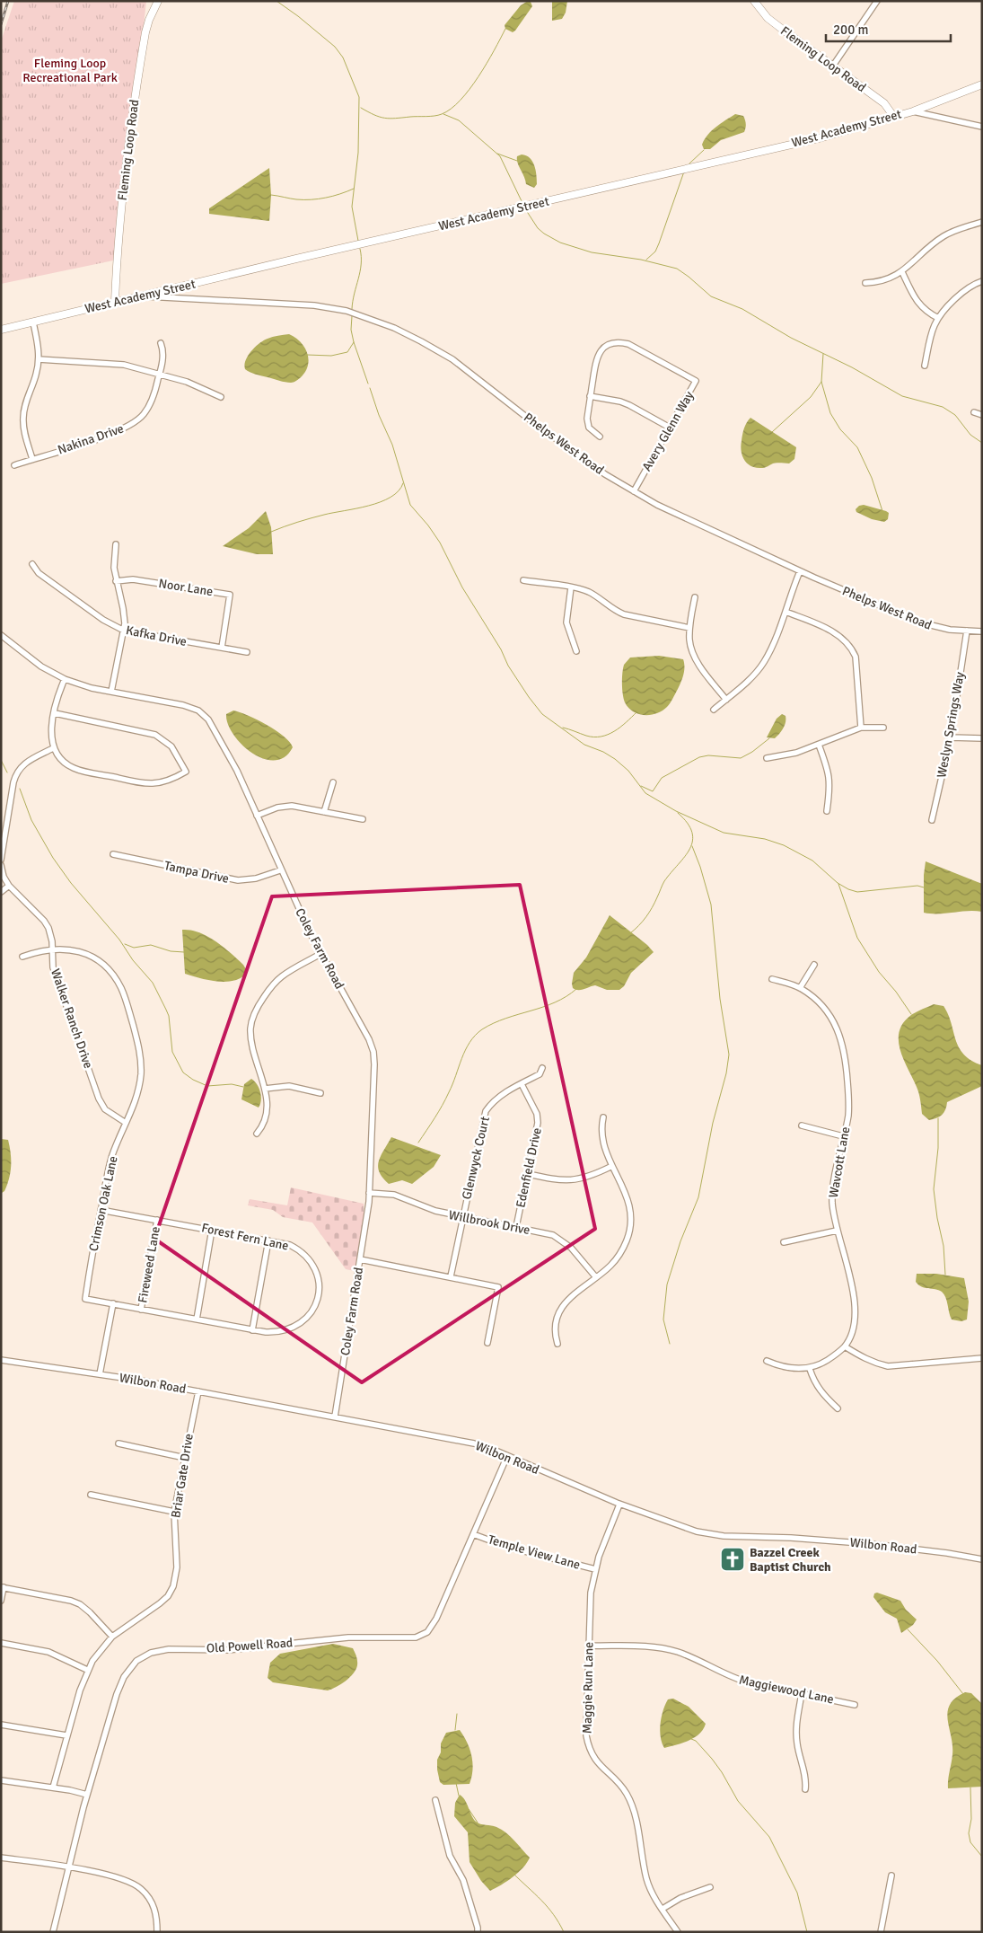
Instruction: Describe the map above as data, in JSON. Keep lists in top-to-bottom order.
{
  "streets": {
    "main road": ["Fleming Loop Road", "West Academy Street"],
    "street": [
      "Avery Glenn Way",
      "Nakina Drive",
      "Phelps West Road",
      "Noor Lane",
      "Kafka Drive",
      "Weslyn Springs Way",
      "Tampa Drive",
      "Coley Farm Road",
      "Walker Ranch Drive",
      "Glenwyck Court",
      "Wavcott Lane",
      "Edenfield Drive",
      "Crimson Oak Lane",
      "Willbrook Drive",
      "Forest Fern Lane",
      "Fireweed Lane",
      "Wilbon Road",
      "Briar Gate Drive",
      "Temple View Lane",
      "Old Powell Road",
      "Maggie Run Lane",
      "Maggiewood Lane"
    ]
  },
  "crossings": [
    ["Fleming Loop Road", "West Academy Street"],
    ["West Academy Street", "Phelps West Road"],
    ["Avery Glenn Way", "Phelps West Road"],
    ["Phelps West Road", "Weslyn Springs Way"],
    ["Noor Lane", "Kafka Drive"],
    ["Tampa Drive", "Coley Farm Road"],
    ["Coley Farm Road", "Willbrook Drive"],
    ["Coley Farm Road", "Wilbon Road"],
    ["Walker Ranch Drive", "Crimson Oak Lane"],
    ["Glenwyck Court", "Edenfield Drive"],
    ["Glenwyck Court", "Willbrook Drive"],
    ["Edenfield Drive", "Willbrook Drive"],
    ["Crimson Oak Lane", "Forest Fern Lane"],
    ["Forest Fern Lane", "Fireweed Lane"],
    ["Wilbon Road", "Briar Gate Drive"],
    ["Wilbon Road", "Old Powell Road"],
    ["Wilbon Road", "Maggie Run Lane"],
    ["Temple View Lane", "Old Powell Road"],
    ["Temple View Lane", "Maggie Run Lane"],
    ["Maggie Run Lane", "Maggiewood Lane"]
  ],
  "parks": ["Fleming Loop Recreational Park"],
  "places": {
    "church": ["Bazzel Creek Baptist Church"]
  },
  "scale_bar": "200 m"
}
